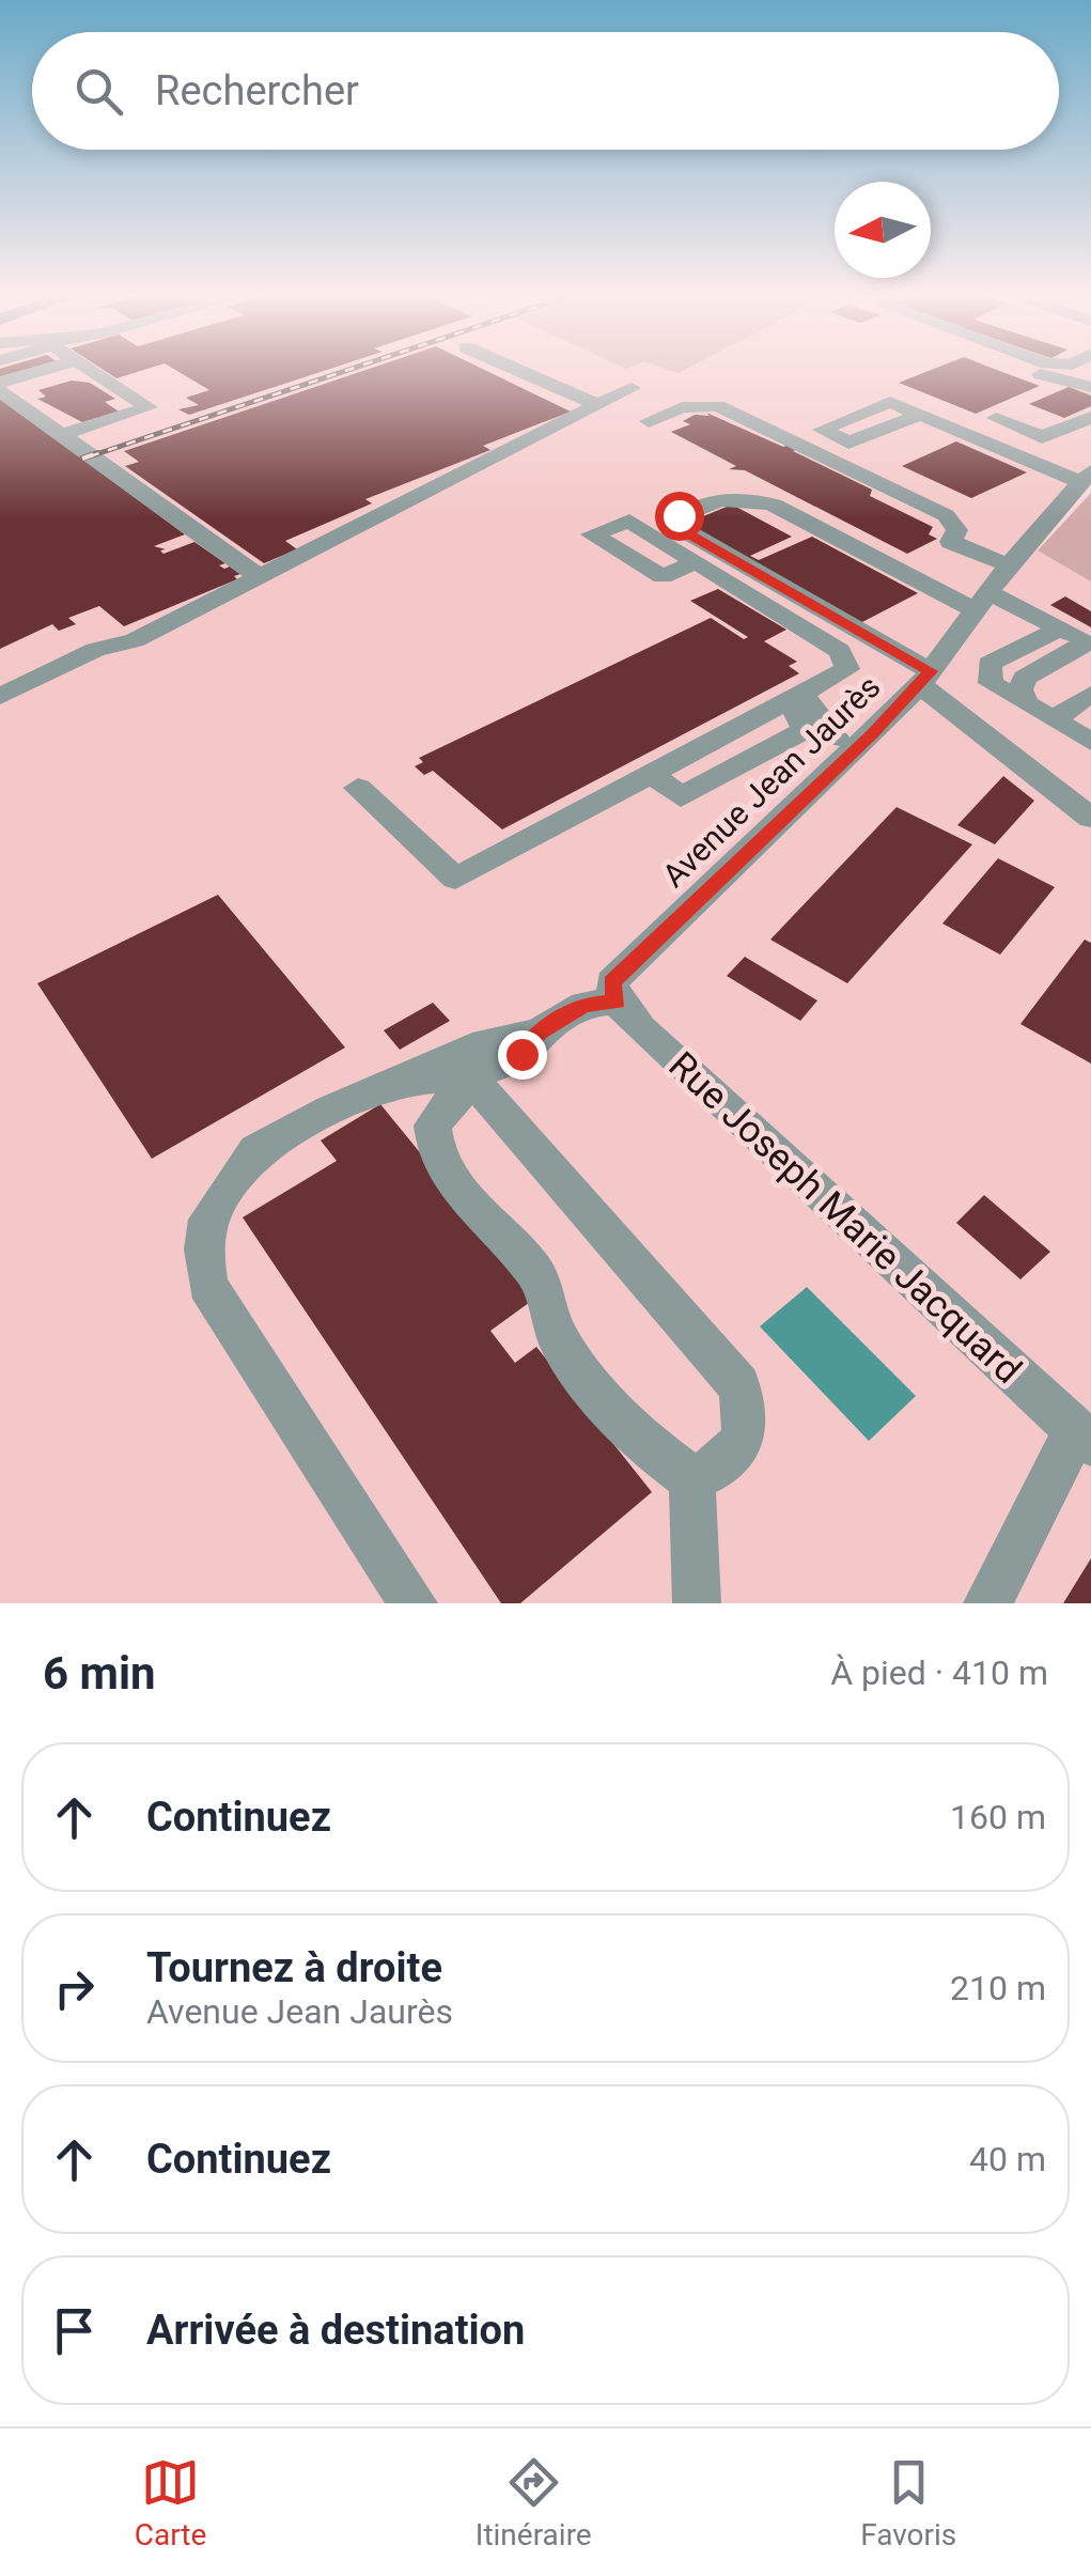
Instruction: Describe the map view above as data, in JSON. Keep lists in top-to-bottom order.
{
  "streets": {
    "street": ["Avenue Jean Jaurès", "Rue Joseph Marie Jacquard"]
  },
  "crossings": [
    ["Avenue Jean Jaurès", "Rue Joseph Marie Jacquard"]
  ],
  "north": "left",
  "page": {
    "search": "Rechercher",
    "heading": ["6 min", "À pied · 410 m"],
    "list": [
      ["Continuez", "160 m"],
      ["Tournez à droite", "Avenue Jean Jaurès", "210 m"],
      ["Continuez", "40 m"],
      "Arrivée à destination"
    ],
    "nav": ["Carte", "Itinéraire", "Favoris"]
  }
}
